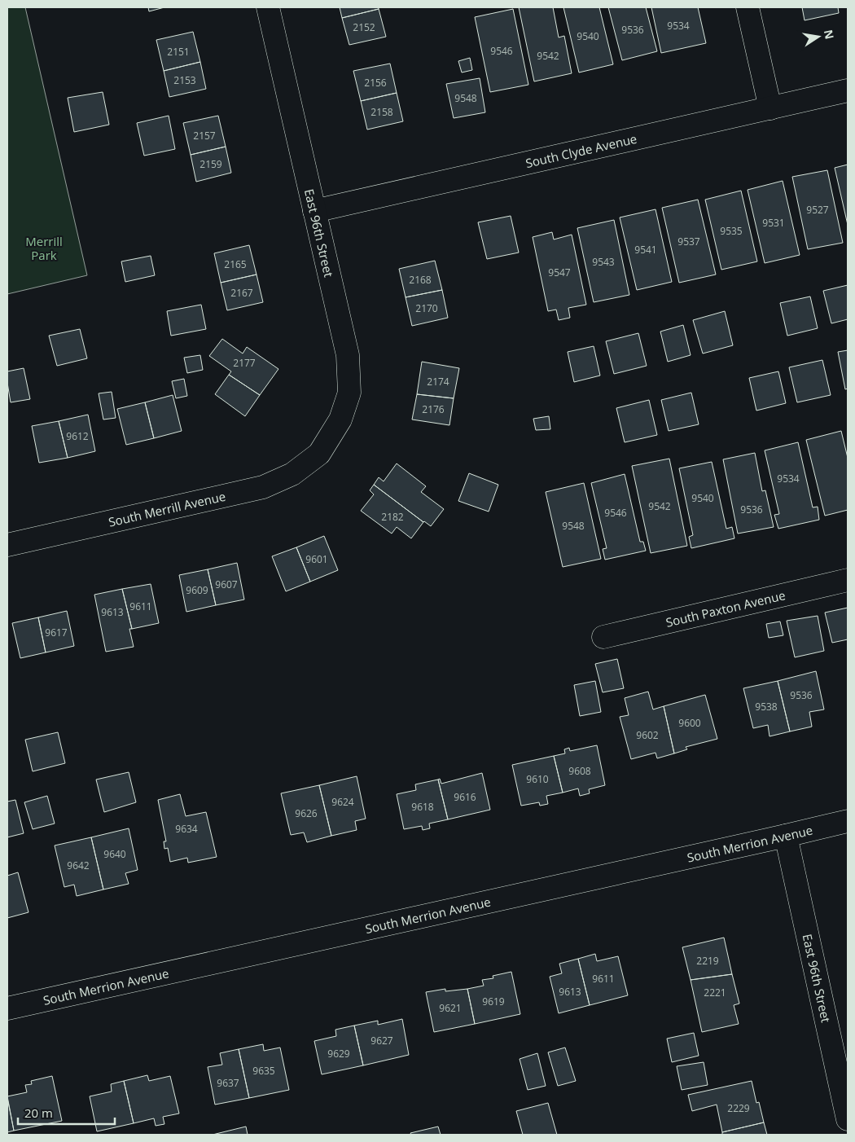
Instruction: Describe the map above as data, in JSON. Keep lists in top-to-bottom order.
{
  "streets": {
    "street": [
      "South Clyde Avenue",
      "East 96th Street",
      "South Merrill Avenue",
      "South Paxton Avenue",
      "South Merrion Avenue"
    ]
  },
  "crossings": [
    ["South Clyde Avenue", "East 96th Street"],
    ["East 96th Street", "South Merrill Avenue"],
    ["East 96th Street", "South Merrion Avenue"]
  ],
  "parks": ["Merrill Park"],
  "house_numbers": [
    "9534",
    "2152",
    "9536",
    "9540",
    "9546",
    "2151",
    "9542",
    "2153",
    "2156",
    "9548",
    "2158",
    "2157",
    "2159",
    "9527",
    "9531",
    "9535",
    "9537",
    "9541",
    "9543",
    "2165",
    "9547",
    "2168",
    "2167",
    "2170",
    "2177",
    "2174",
    "2176",
    "9612",
    "9534",
    "9540",
    "9542",
    "9536",
    "9546",
    "2182",
    "9548",
    "9601",
    "9607",
    "9609",
    "9611",
    "9613",
    "9617",
    "9536",
    "9538",
    "9600",
    "9602",
    "9608",
    "9610",
    "9616",
    "9624",
    "9618",
    "9626",
    "9634",
    "9640",
    "9642",
    "2219",
    "9611",
    "9613",
    "2221",
    "9619",
    "9621",
    "9627",
    "9629",
    "9635",
    "9637",
    "2229"
  ],
  "scale_bar": "20 m",
  "north": "right"
}
